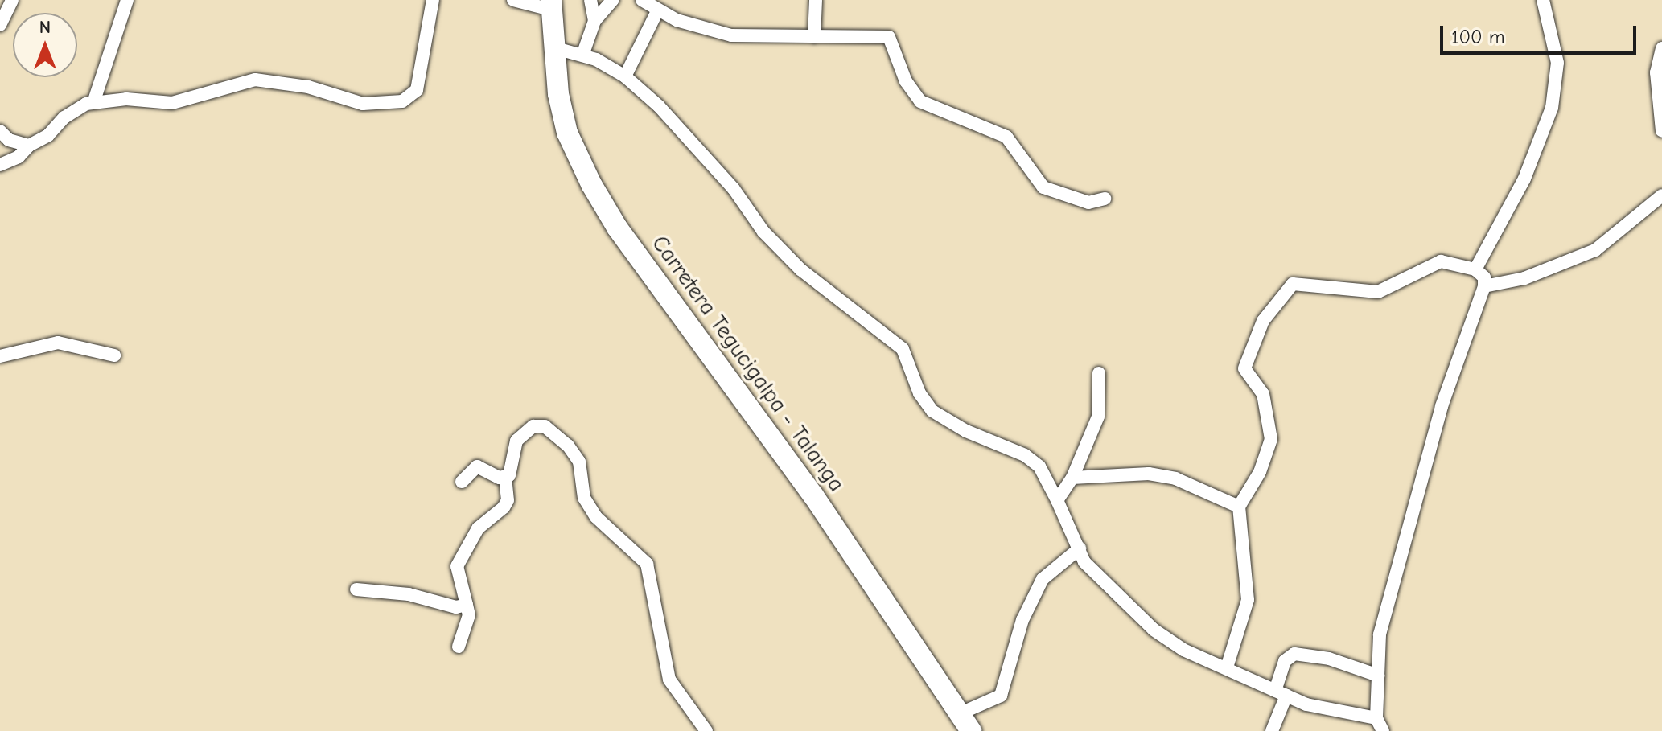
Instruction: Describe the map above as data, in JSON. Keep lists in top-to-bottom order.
{
  "streets": {
    "main road": ["Carretera Tegucigalpa - Talanga"]
  },
  "scale_bar": "100 m",
  "north": "top"
}
